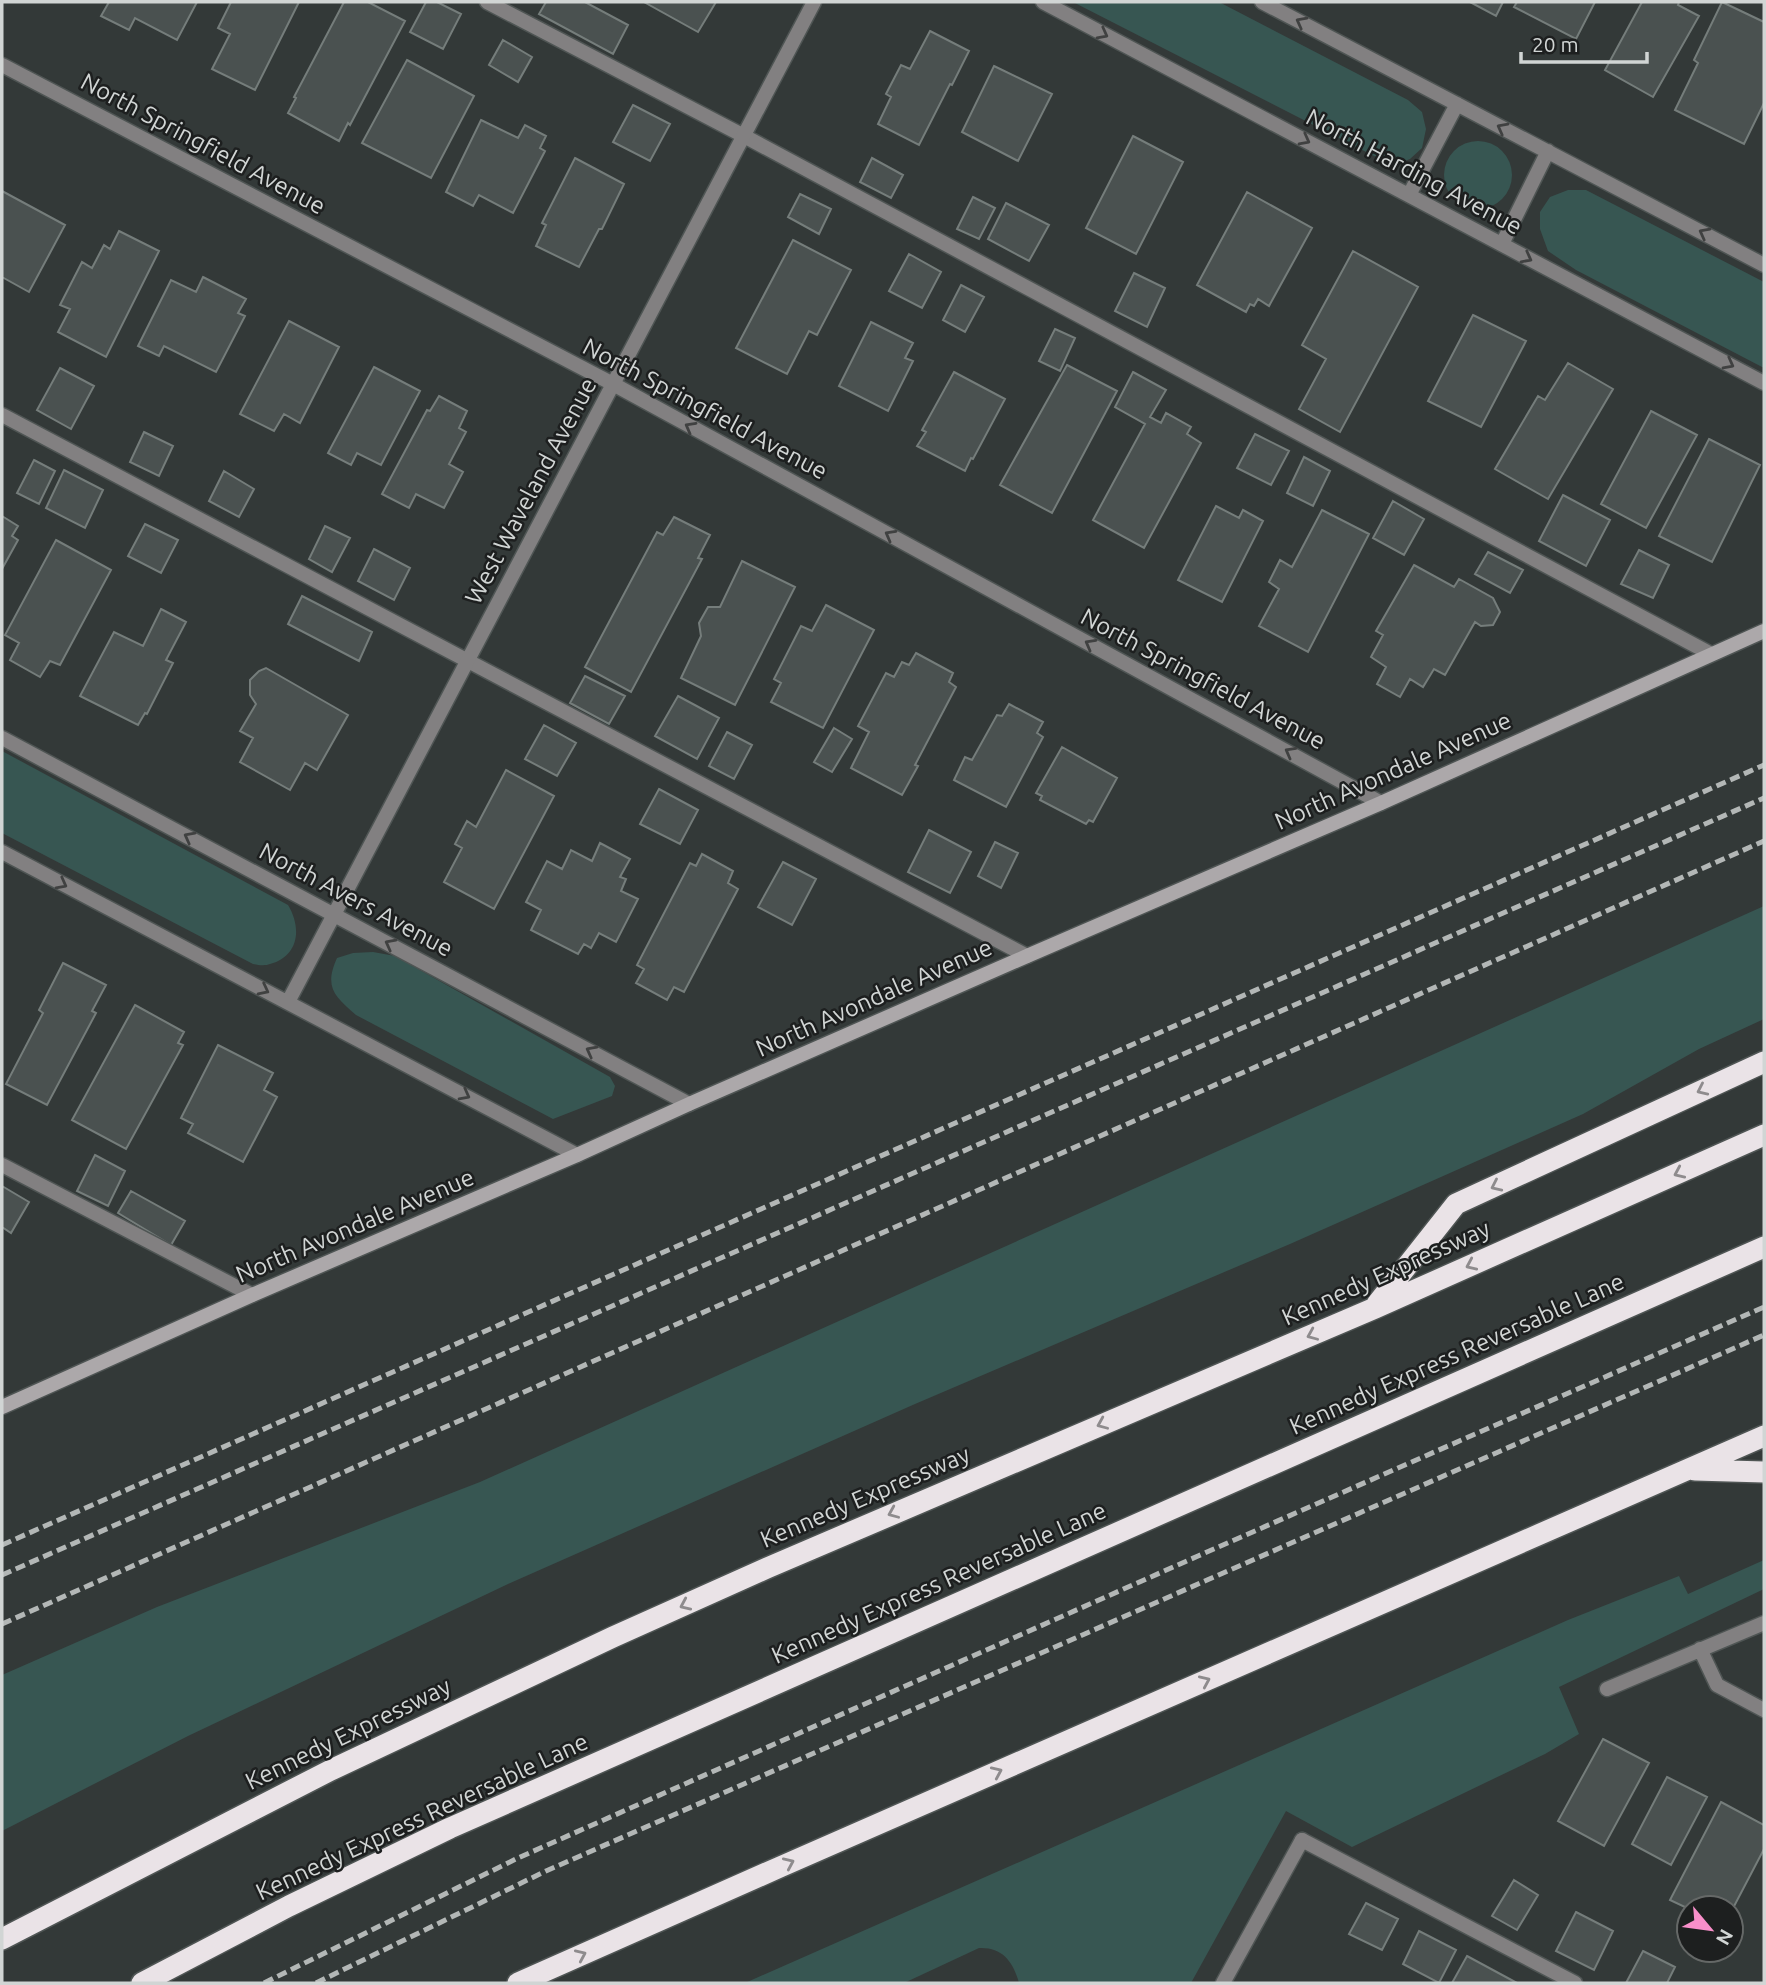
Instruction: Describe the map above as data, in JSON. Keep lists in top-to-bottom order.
{
  "streets": {
    "highway": ["Kennedy Expressway", "Kennedy Express Reversable Lane"],
    "street": [
      "North Springfield Avenue",
      "North Harding Avenue",
      "West Waveland Avenue",
      "North Avondale Avenue",
      "North Avers Avenue"
    ]
  },
  "crossings": [
    ["North Springfield Avenue", "West Waveland Avenue"],
    ["North Springfield Avenue", "North Avondale Avenue"],
    ["West Waveland Avenue", "North Avers Avenue"],
    ["North Avondale Avenue", "North Avers Avenue"]
  ],
  "one_way": ["North Springfield Avenue", "Kennedy Expressway"],
  "scale_bar": "20 m",
  "north": "bottom right"
}
